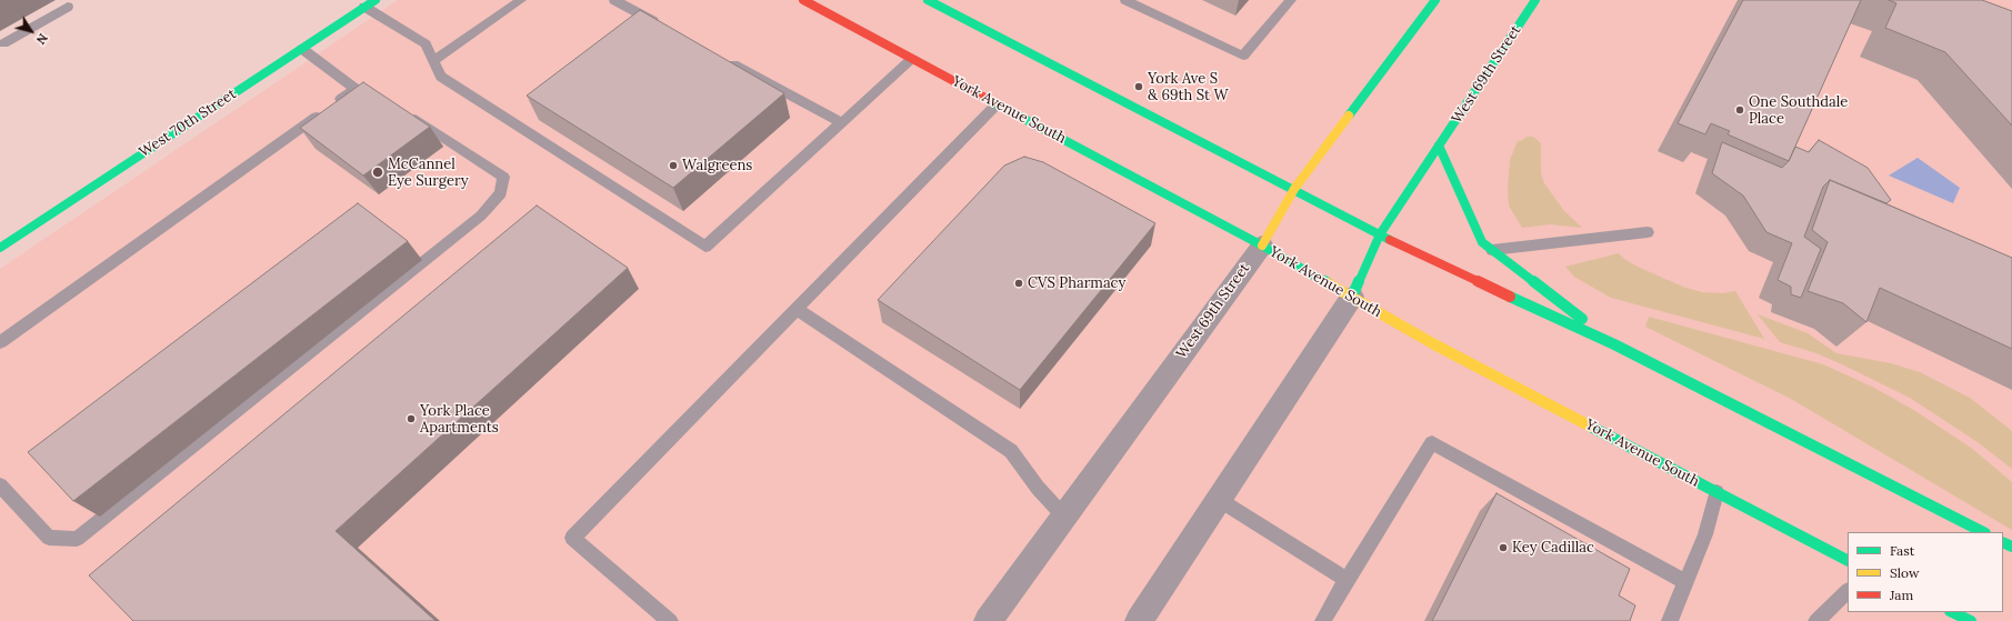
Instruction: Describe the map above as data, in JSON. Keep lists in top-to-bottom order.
{
  "streets": {
    "street": ["West 69th Street", "York Avenue South", "West 70th Street"]
  },
  "crossings": [
    ["West 69th Street", "York Avenue South"]
  ],
  "places": [
    "York Ave S & 69th St W",
    "One Southdale Place",
    "Walgreens",
    "McCannel Eye Surgery",
    "CVS Pharmacy",
    "York Place Apartments",
    "Key Cadillac"
  ],
  "legend": ["Fast", "Slow", "Jam"],
  "north": "bottom right"
}
